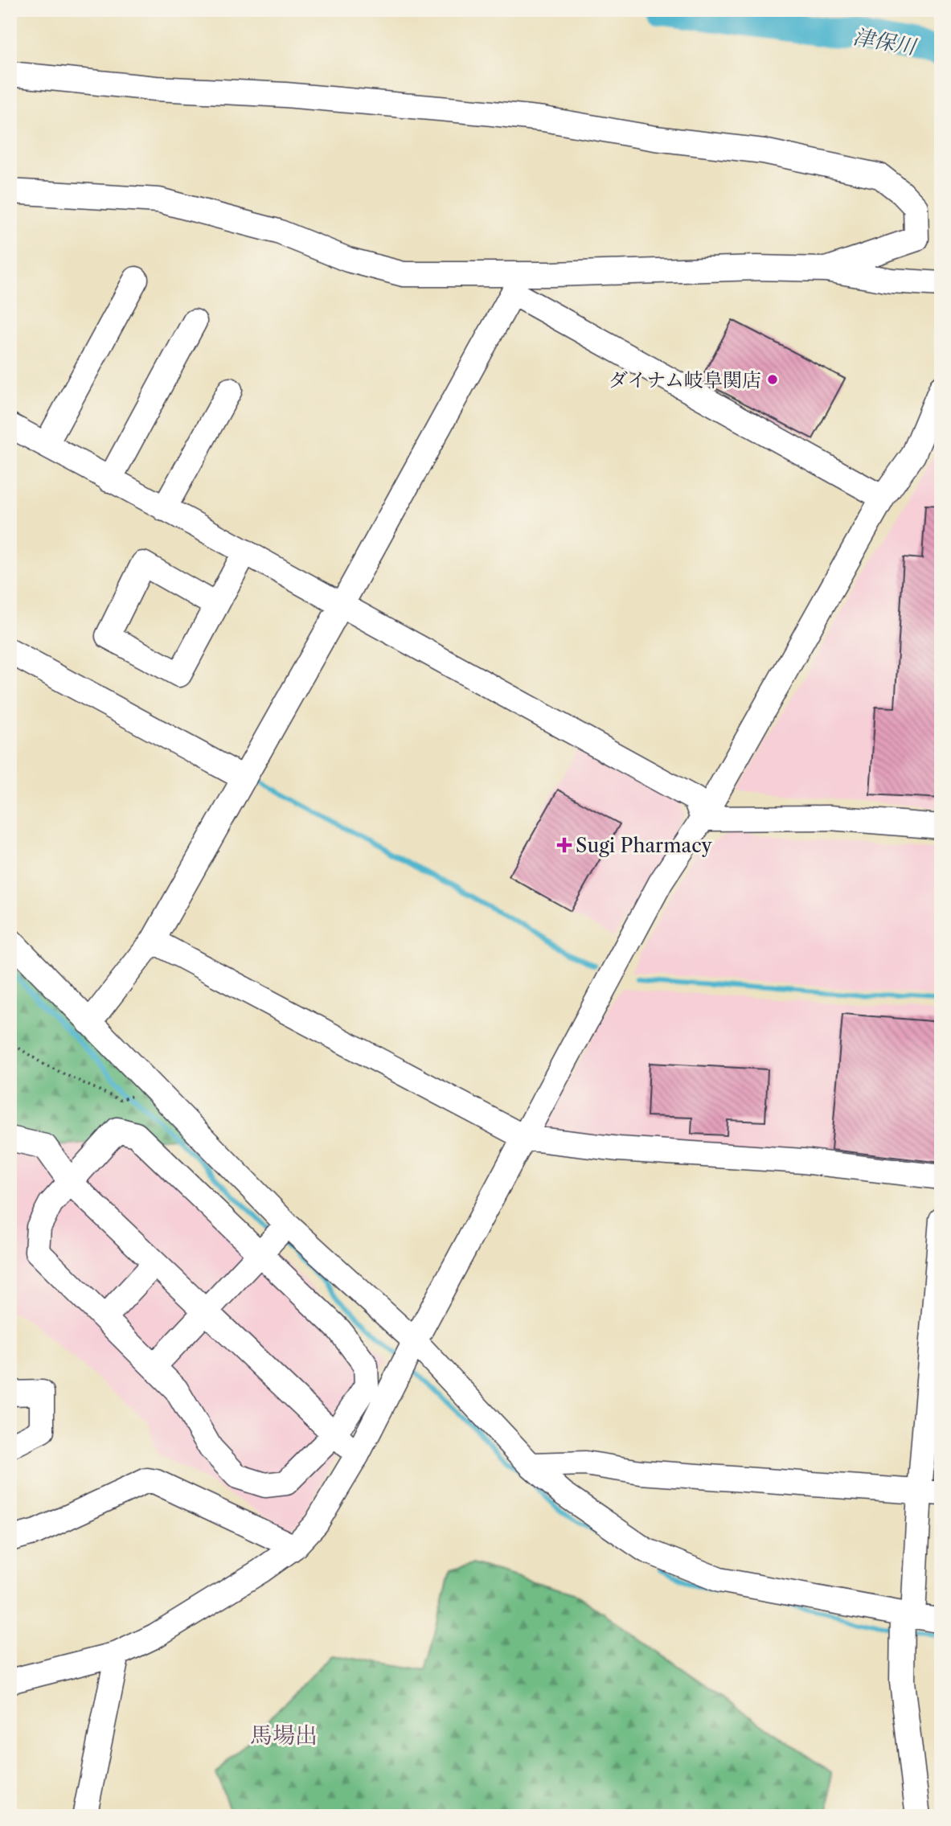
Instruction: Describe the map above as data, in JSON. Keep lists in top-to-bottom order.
{
  "districts": ["馬場出"],
  "water": ["津保川"],
  "places": {
    "other": ["ダイナム岐阜関店"],
    "health": ["Sugi Pharmacy"]
  }
}
